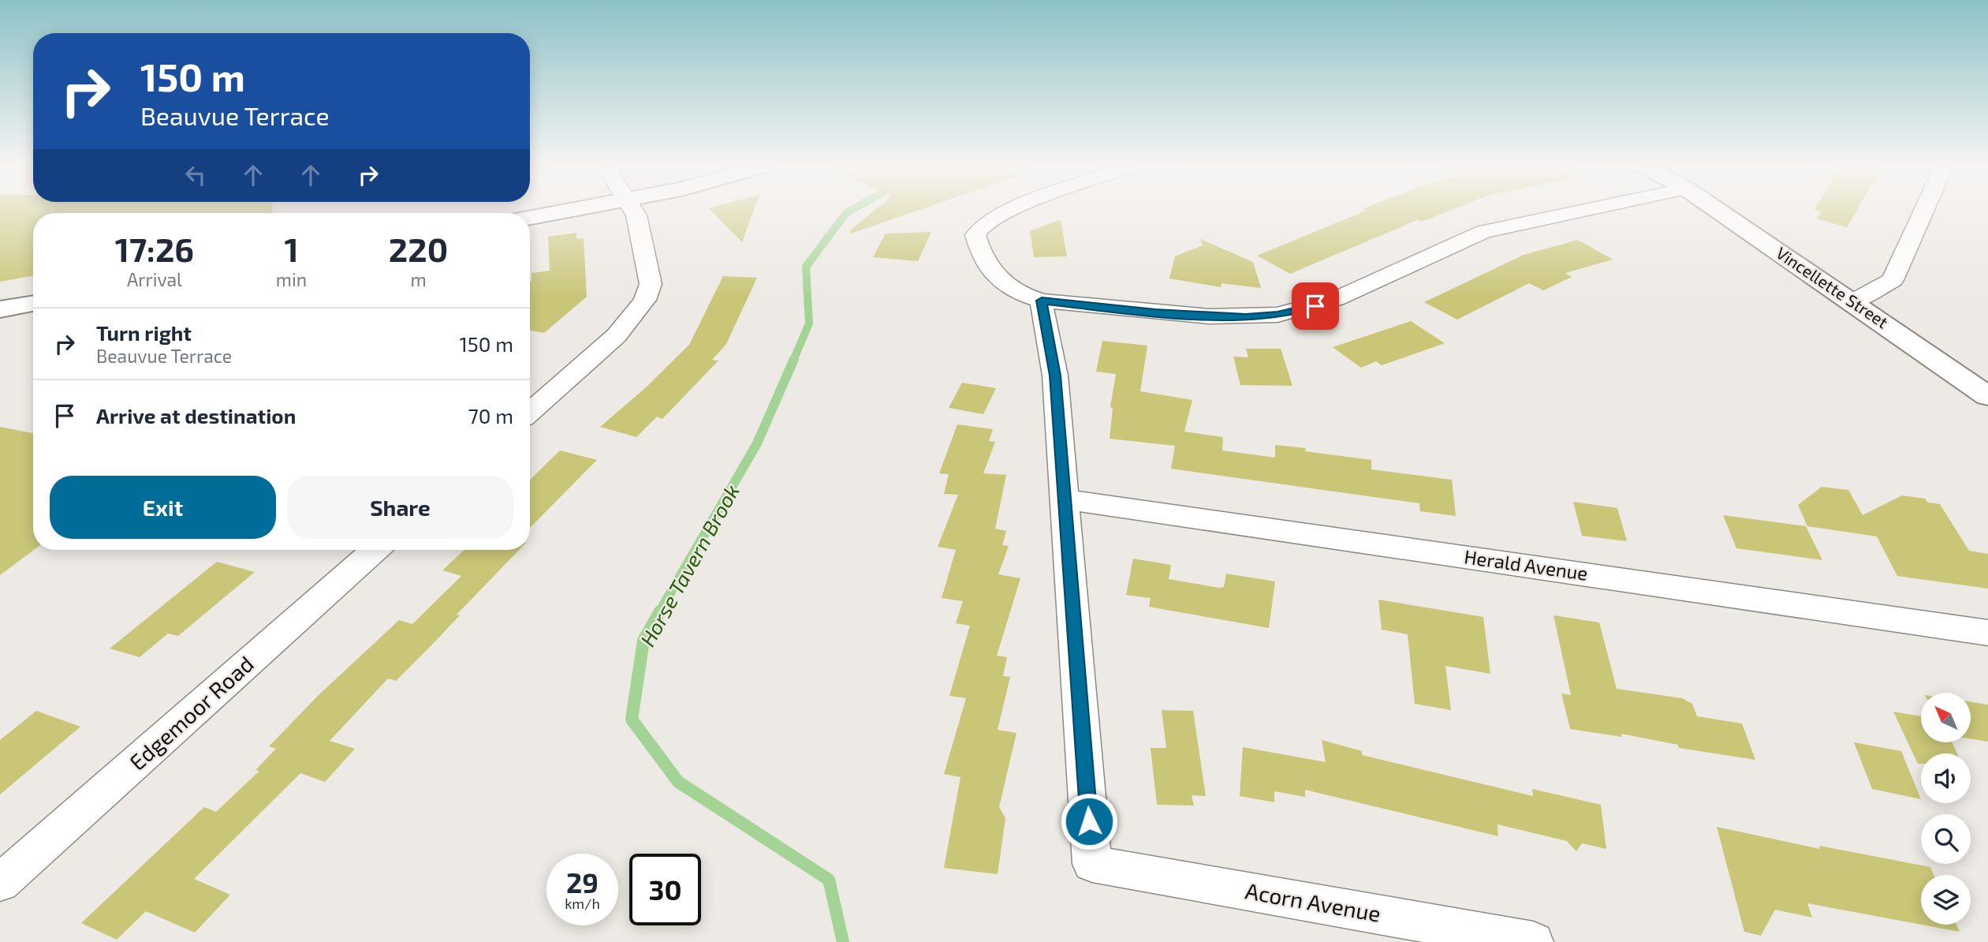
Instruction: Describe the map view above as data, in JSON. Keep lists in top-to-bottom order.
{
  "streets": {
    "street": [
      "Vincellette Street",
      "Herald Avenue",
      "Edgemoor Road",
      "Acorn Avenue"
    ]
  },
  "crossings": [
    ["Herald Avenue", "Acorn Avenue"]
  ],
  "water": ["Horse Tavern Brook"],
  "north": "top left",
  "page": {
    "turn": ["150 m", "Beauvue Terrace"],
    "eta": [
      "17:26",
      "Arrival",
      "1",
      "min",
      "220",
      "m"
    ],
    "list": [
      {
        "name": "Turn right",
        "note": "Beauvue Terrace",
        "value": "150 m"
      },
      {
        "name": "Arrive at destination",
        "value": "70 m"
      }
    ],
    "buttons": ["Exit", "Share"],
    "speed": "29 km/h",
    "limit": "30"
  }
}
